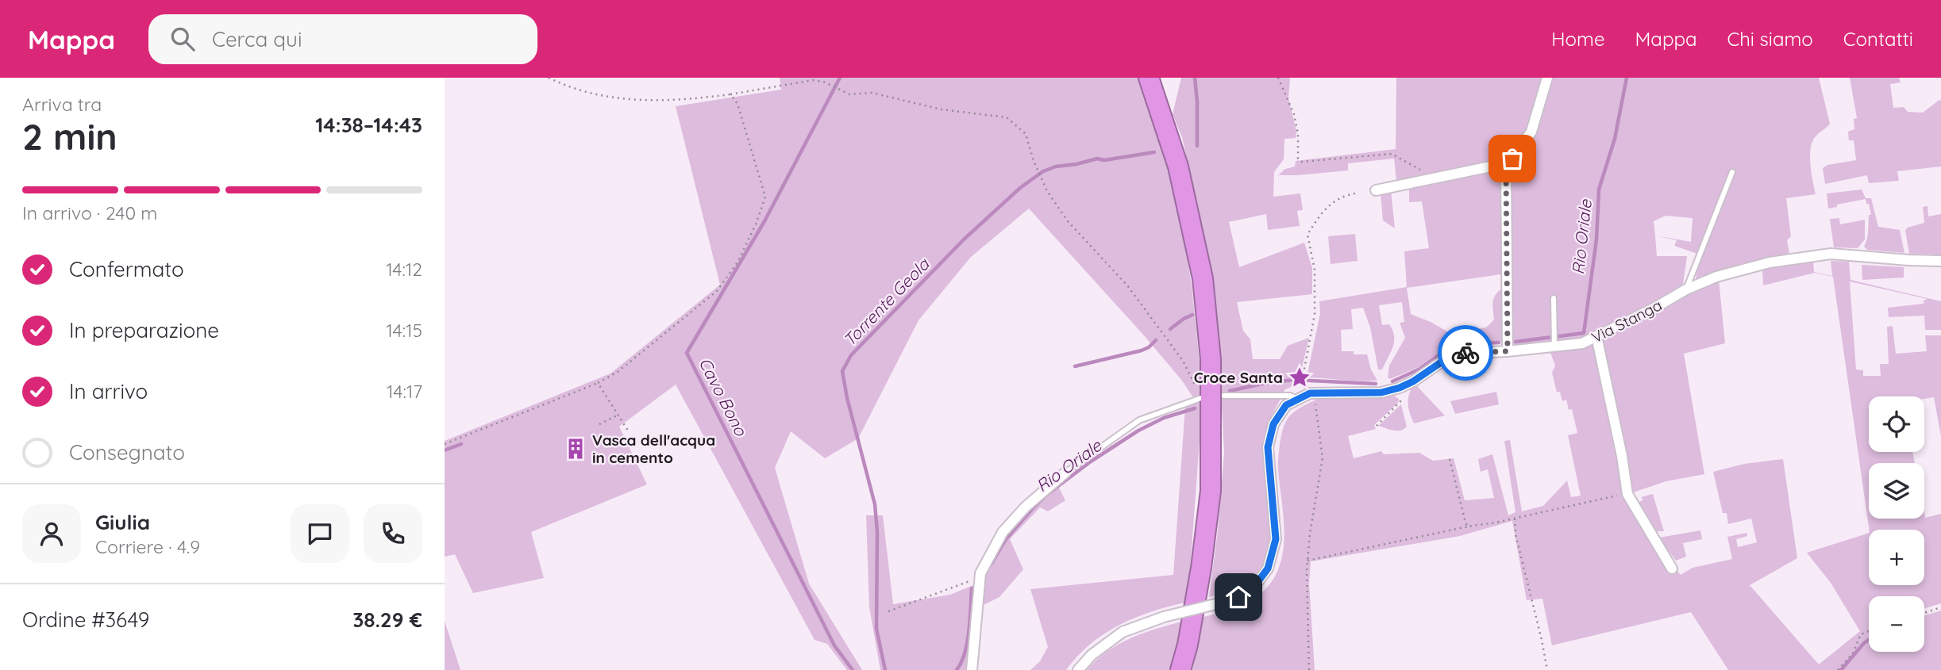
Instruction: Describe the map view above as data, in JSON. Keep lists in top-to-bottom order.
{
  "streets": {
    "street": ["Via Stanga"]
  },
  "water": ["Rio Oriale", "Torrente Geola", "Cavo Bono"],
  "places": {
    "place": ["Croce Santa"],
    "building": ["Vasca dell'acqua in cemento"]
  },
  "page": {
    "header": "Mappa",
    "search": "Cerca qui",
    "nav": [
      "Home",
      "Mappa",
      "Chi siamo",
      "Contatti"
    ],
    "heading": ["2 min", "Arriva tra", "14:38–14:43"],
    "panel": [
      "Giulia",
      "Corriere · 4.9",
      "Ordine #3649",
      "38.29 €"
    ],
    "bar": "In arrivo · 240 m",
    "list": [
      ["Confermato", "14:12"],
      ["In preparazione", "14:15"],
      ["In arrivo", "14:17"],
      "Consegnato"
    ],
    "map_buttons": ["+", "−"]
  }
}
